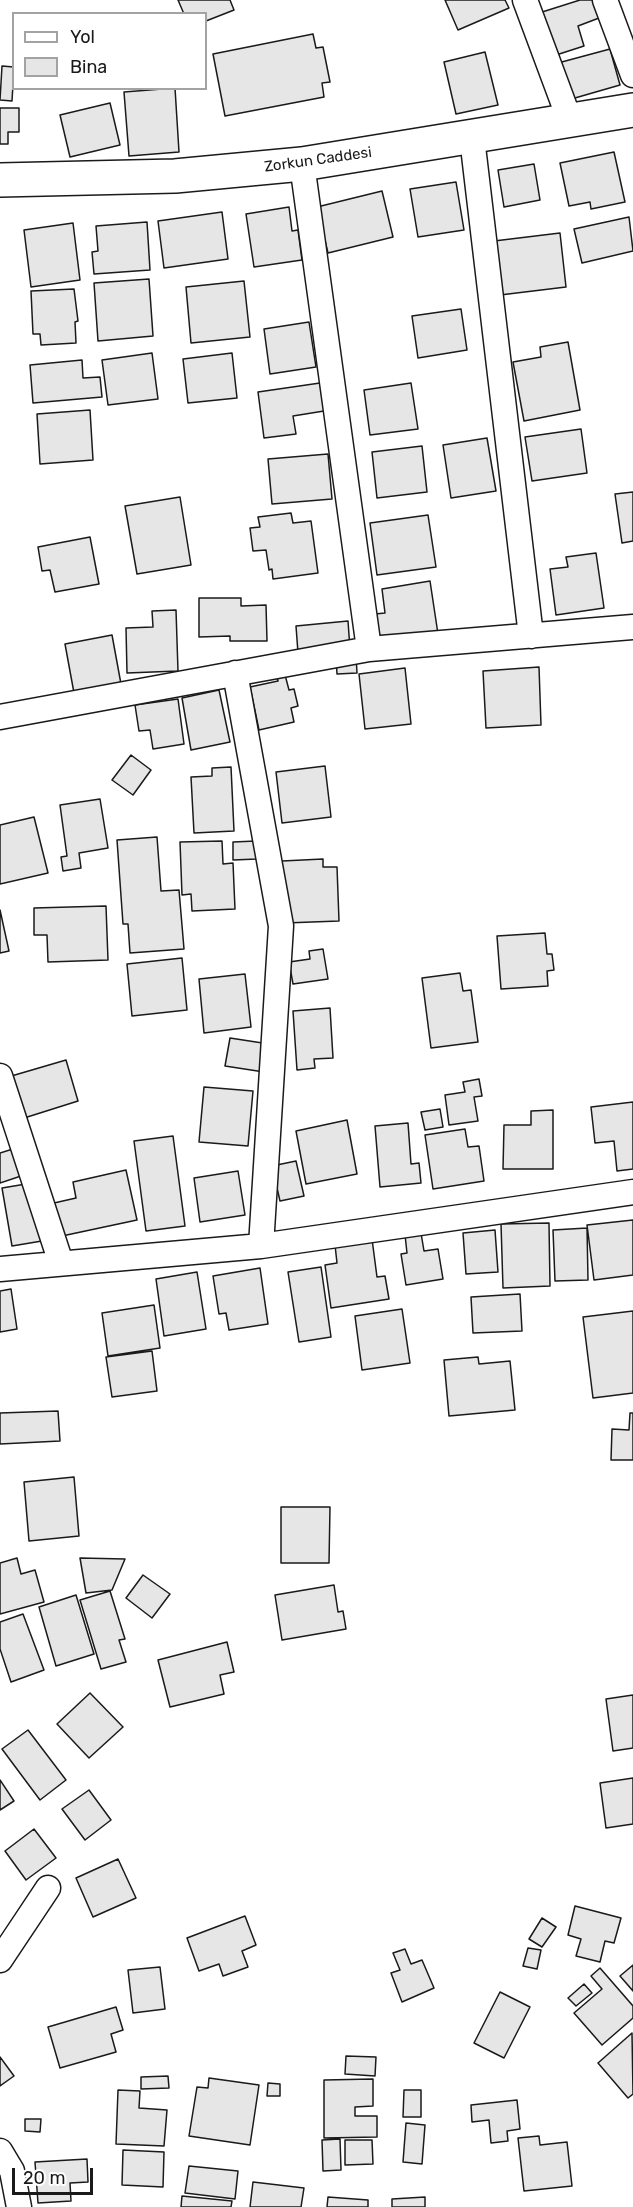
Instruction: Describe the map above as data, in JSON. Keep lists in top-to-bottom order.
{
  "streets": {
    "street": ["Zorkun Caddesi"]
  },
  "legend": ["Yol", "Bina"],
  "scale_bar": "20 m"
}
